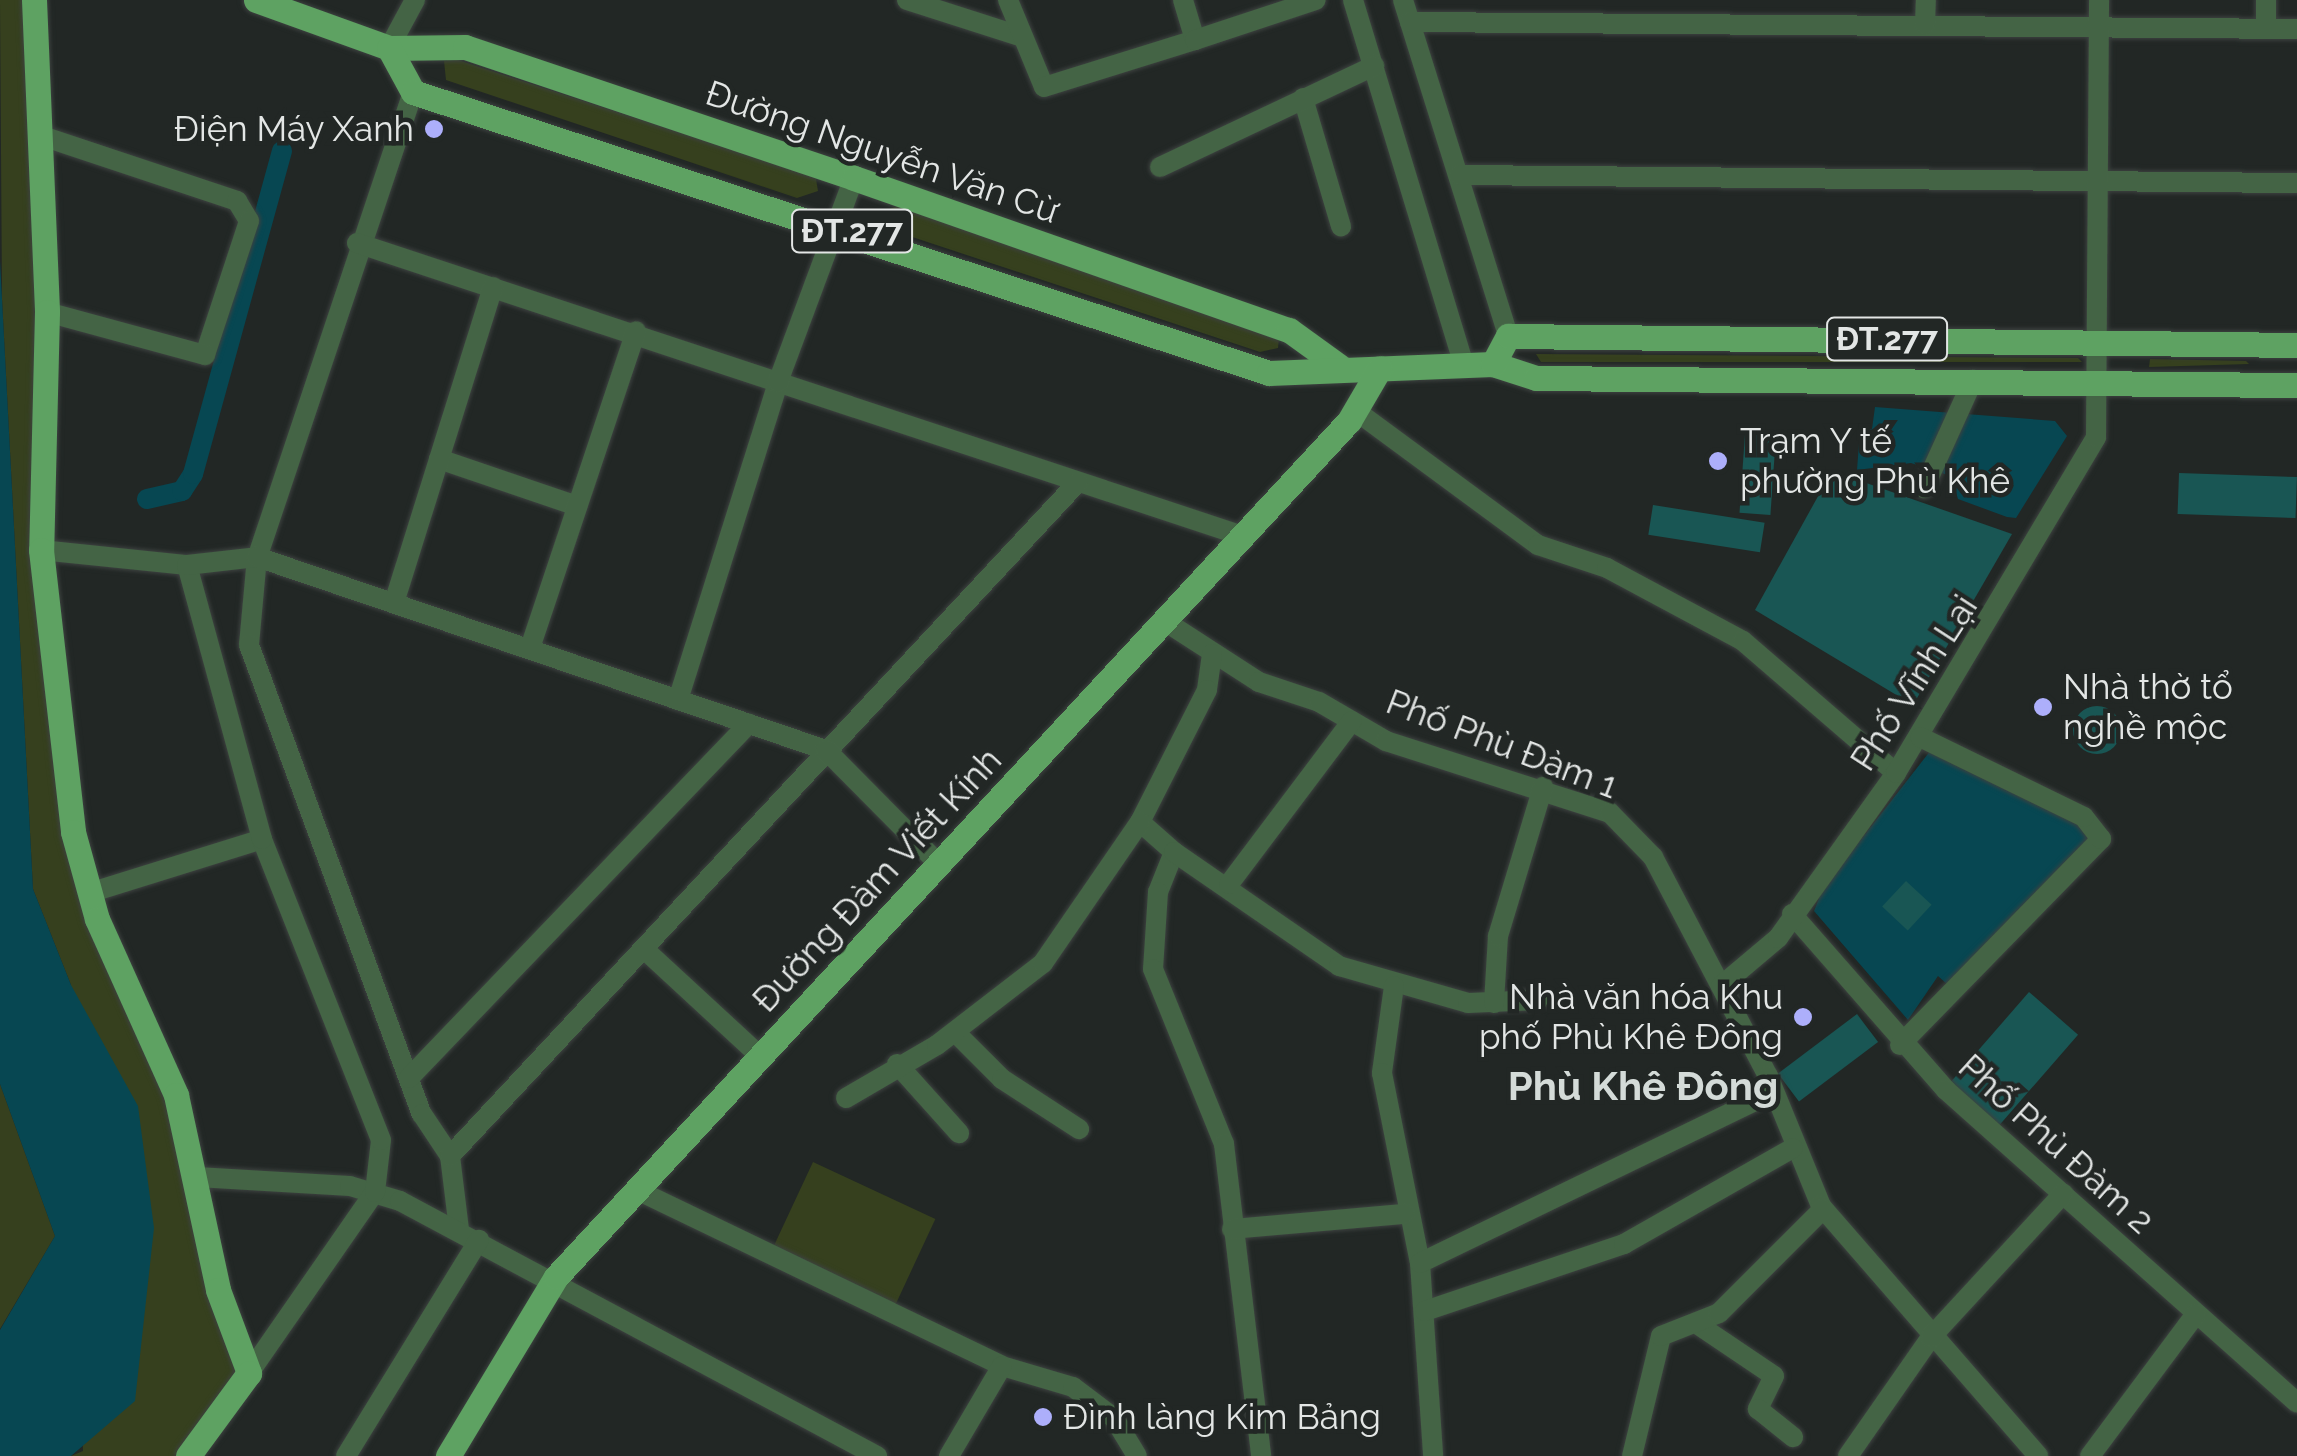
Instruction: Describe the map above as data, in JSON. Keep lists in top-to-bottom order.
{
  "streets": {
    "main road": ["Đường Nguyễn Văn Cừ", "ĐT.277", "Đường Đàm Viết Kính"],
    "street": ["Phố Vĩnh Lại", "Phố Phù Đàm 1", "Phố Phù Đàm 2"]
  },
  "crossings": [
    ["Đường Nguyễn Văn Cừ", "ĐT.277"],
    ["ĐT.277", "Phố Vĩnh Lại"],
    ["ĐT.277", "Đường Đàm Viết Kính"],
    ["Phố Vĩnh Lại", "Phố Phù Đàm 1"],
    ["Phố Vĩnh Lại", "Phố Phù Đàm 2"],
    ["Phố Phù Đàm 1", "Đường Đàm Viết Kính"]
  ],
  "districts": ["Phù Khê Đông"],
  "places": [
    "Điện Máy Xanh",
    "Trạm Y tế phường Phù Khê",
    "Nhà thờ tổ nghề mộc",
    "Nhà văn hóa Khu phố Phù Khê Đông",
    "Đình làng Kim Bảng"
  ]
}
